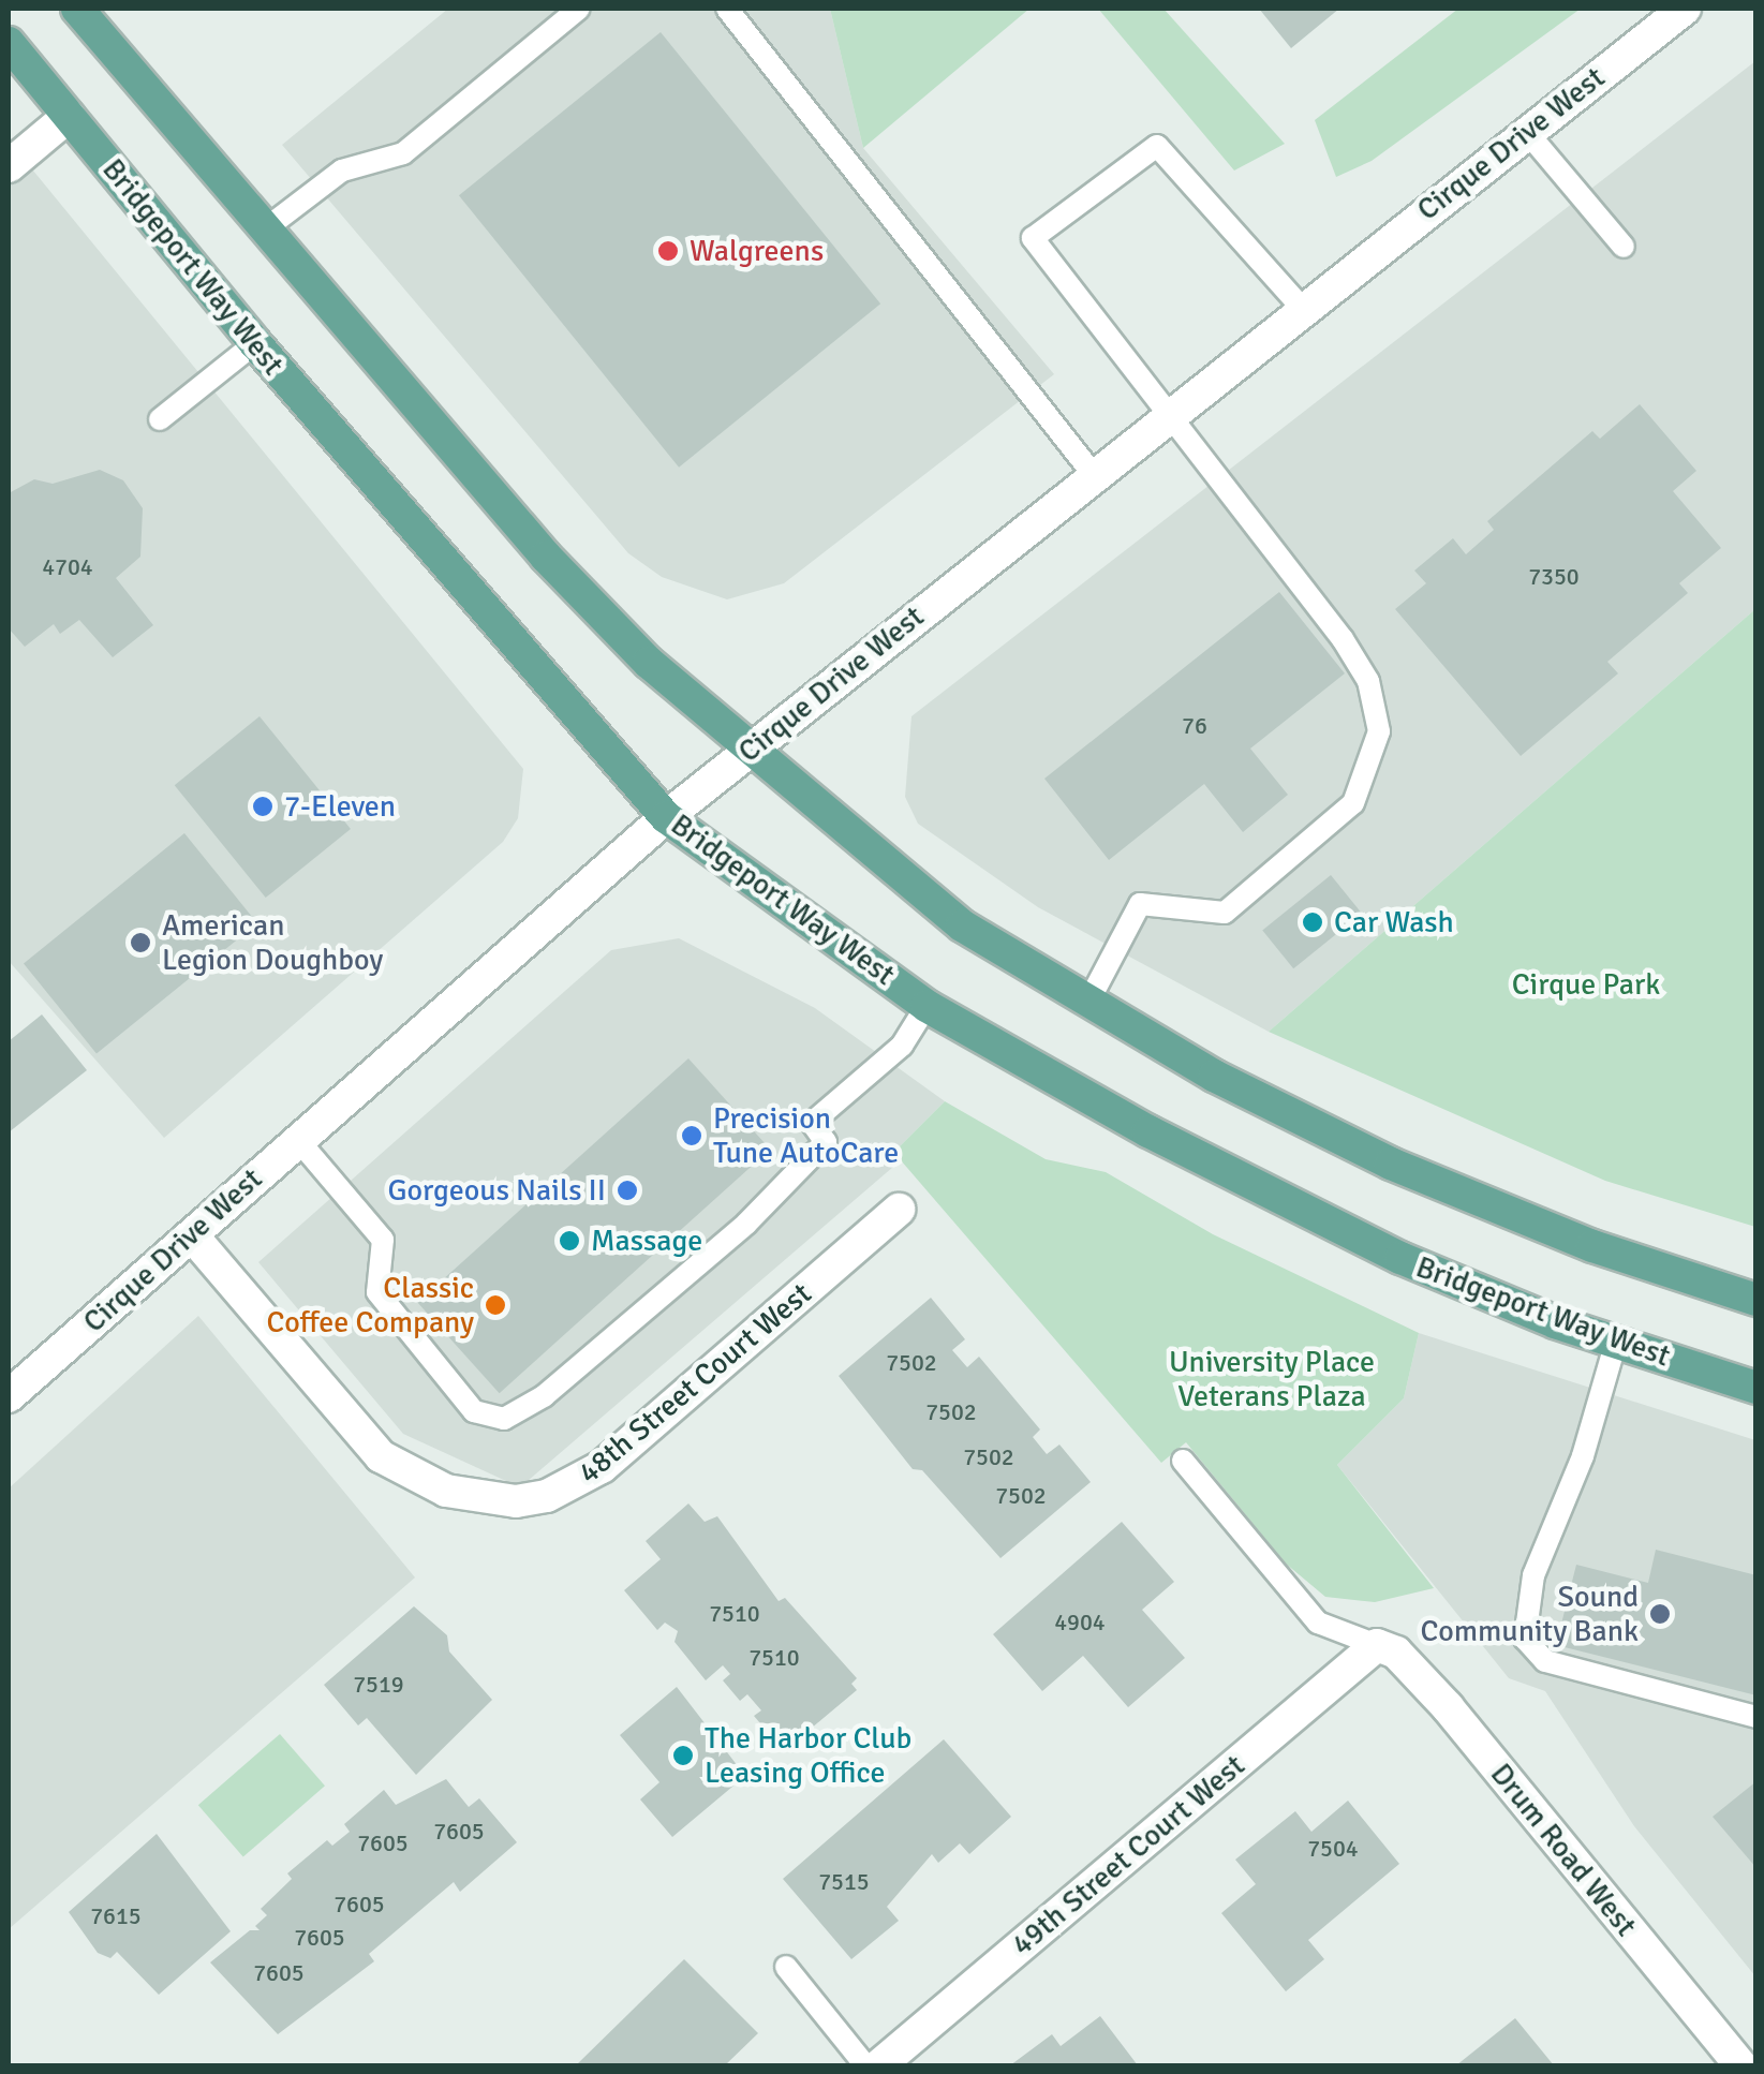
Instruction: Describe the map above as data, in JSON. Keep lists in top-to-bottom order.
{
  "streets": {
    "main road": ["Bridgeport Way West"],
    "street": [
      "Cirque Drive West",
      "48th Street Court West",
      "Drum Road West",
      "49th Street Court West"
    ]
  },
  "crossings": [
    ["Cirque Drive West", "Bridgeport Way West"],
    ["Cirque Drive West", "48th Street Court West"],
    ["Drum Road West", "49th Street Court West"]
  ],
  "parks": ["Cirque Park", "University Place Veterans Plaza"],
  "places": [
    "Walgreens",
    "7-Eleven",
    "Car Wash",
    "American Legion Doughboy",
    "Precision Tune AutoCare",
    "Gorgeous Nails II",
    "Massage",
    "Classic Coffee Company",
    "Sound Community Bank",
    "The Harbor Club Leasing Office"
  ],
  "house_numbers": [
    "4704",
    "7350",
    "76",
    "7502",
    "7502",
    "7502",
    "7502",
    "7510",
    "4904",
    "7510",
    "7519",
    "7605",
    "7605",
    "7504",
    "7515",
    "7605",
    "7615",
    "7605",
    "7605"
  ]
}
